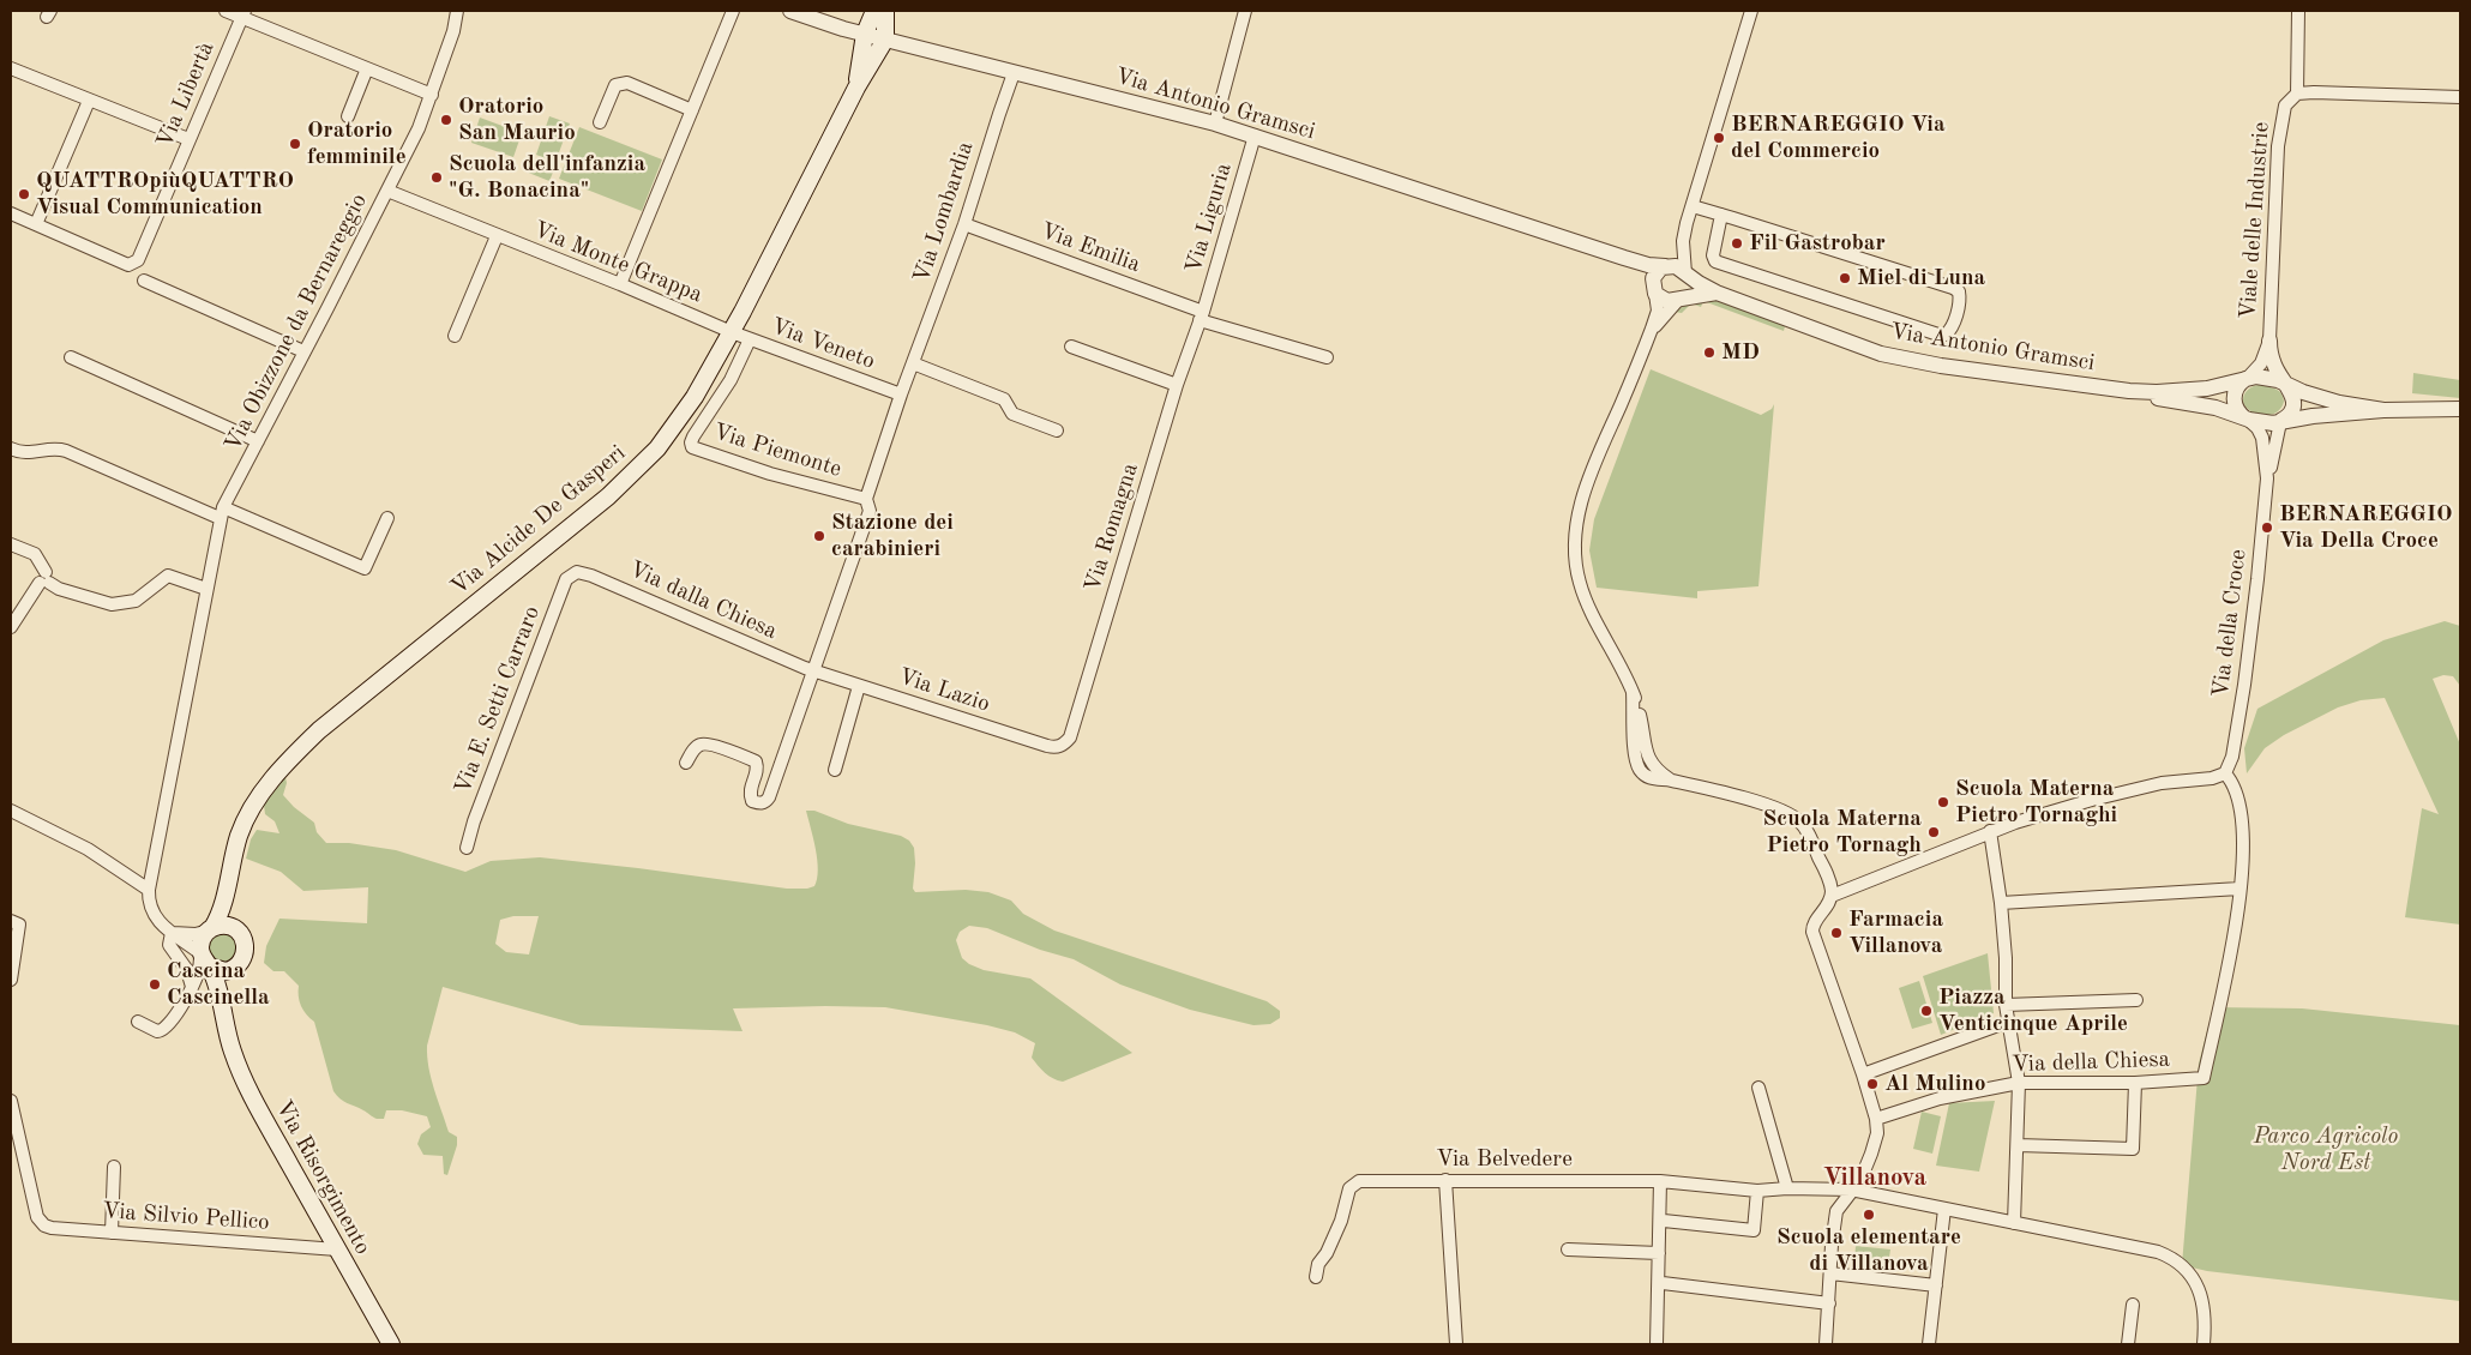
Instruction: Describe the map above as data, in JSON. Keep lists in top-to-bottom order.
{
  "streets": {
    "main road": ["Via Alcide De Gasperi", "Via Risorgimento"],
    "street": [
      "Via Libertà",
      "Via Antonio Gramsci",
      "Via Lombardia",
      "Via Liguria",
      "Viale delle Industrie",
      "Via Emilia",
      "Via Monte Grappa",
      "Via Obizzone da Bernareggio",
      "Via Veneto",
      "Via Piemonte",
      "Via Romagna",
      "Via dalla Chiesa",
      "Via della Croce",
      "Via Lazio",
      "Via E. Setti Carraro",
      "Via della Chiesa",
      "Via Belvedere",
      "Via Silvio Pellico"
    ]
  },
  "crossings": [
    ["Via Antonio Gramsci", "Via Lombardia"],
    ["Via Antonio Gramsci", "Via Liguria"],
    ["Via Antonio Gramsci", "Via Alcide De Gasperi"],
    ["Via Lombardia", "Via Emilia"],
    ["Via Lombardia", "Via Veneto"],
    ["Via Lombardia", "Via Piemonte"],
    ["Via Lombardia", "Via dalla Chiesa"],
    ["Via Lombardia", "Via Lazio"],
    ["Via Liguria", "Via Emilia"],
    ["Via Liguria", "Via Romagna"],
    ["Via Emilia", "Via Romagna"],
    ["Via Monte Grappa", "Via Obizzone da Bernareggio"],
    ["Via Monte Grappa", "Via Veneto"],
    ["Via Monte Grappa", "Via Alcide De Gasperi"],
    ["Via Obizzone da Bernareggio", "Via Alcide De Gasperi"],
    ["Via Obizzone da Bernareggio", "Via Risorgimento"],
    ["Via Veneto", "Via Piemonte"],
    ["Via Veneto", "Via Alcide De Gasperi"],
    ["Via Alcide De Gasperi", "Via Risorgimento"],
    ["Via Romagna", "Via Lazio"],
    ["Via dalla Chiesa", "Via Lazio"],
    ["Via dalla Chiesa", "Via E. Setti Carraro"],
    ["Via Risorgimento", "Via Silvio Pellico"]
  ],
  "districts": ["Villanova"],
  "parks": ["Parco Agricolo Nord Est"],
  "places": [
    "Oratorio San Maurio",
    "BERNAREGGIO Via del Commercio",
    "Oratorio femminile",
    "Scuola dell'infanzia \"G. Bonacina\"",
    "QUATTROpiùQUATTRO Visual Communication",
    "Fil Gastrobar",
    "Miel di Luna",
    "MD",
    "BERNAREGGIO Via Della Croce",
    "Stazione dei carabinieri",
    "Scuola Materna Pietro Tornaghi",
    "Scuola Materna Pietro Tornagh",
    "Farmacia Villanova",
    "Cascina Cascinella",
    "Piazza Venticinque Aprile",
    "Al Mulino",
    "Scuola elementare di Villanova"
  ]
}
